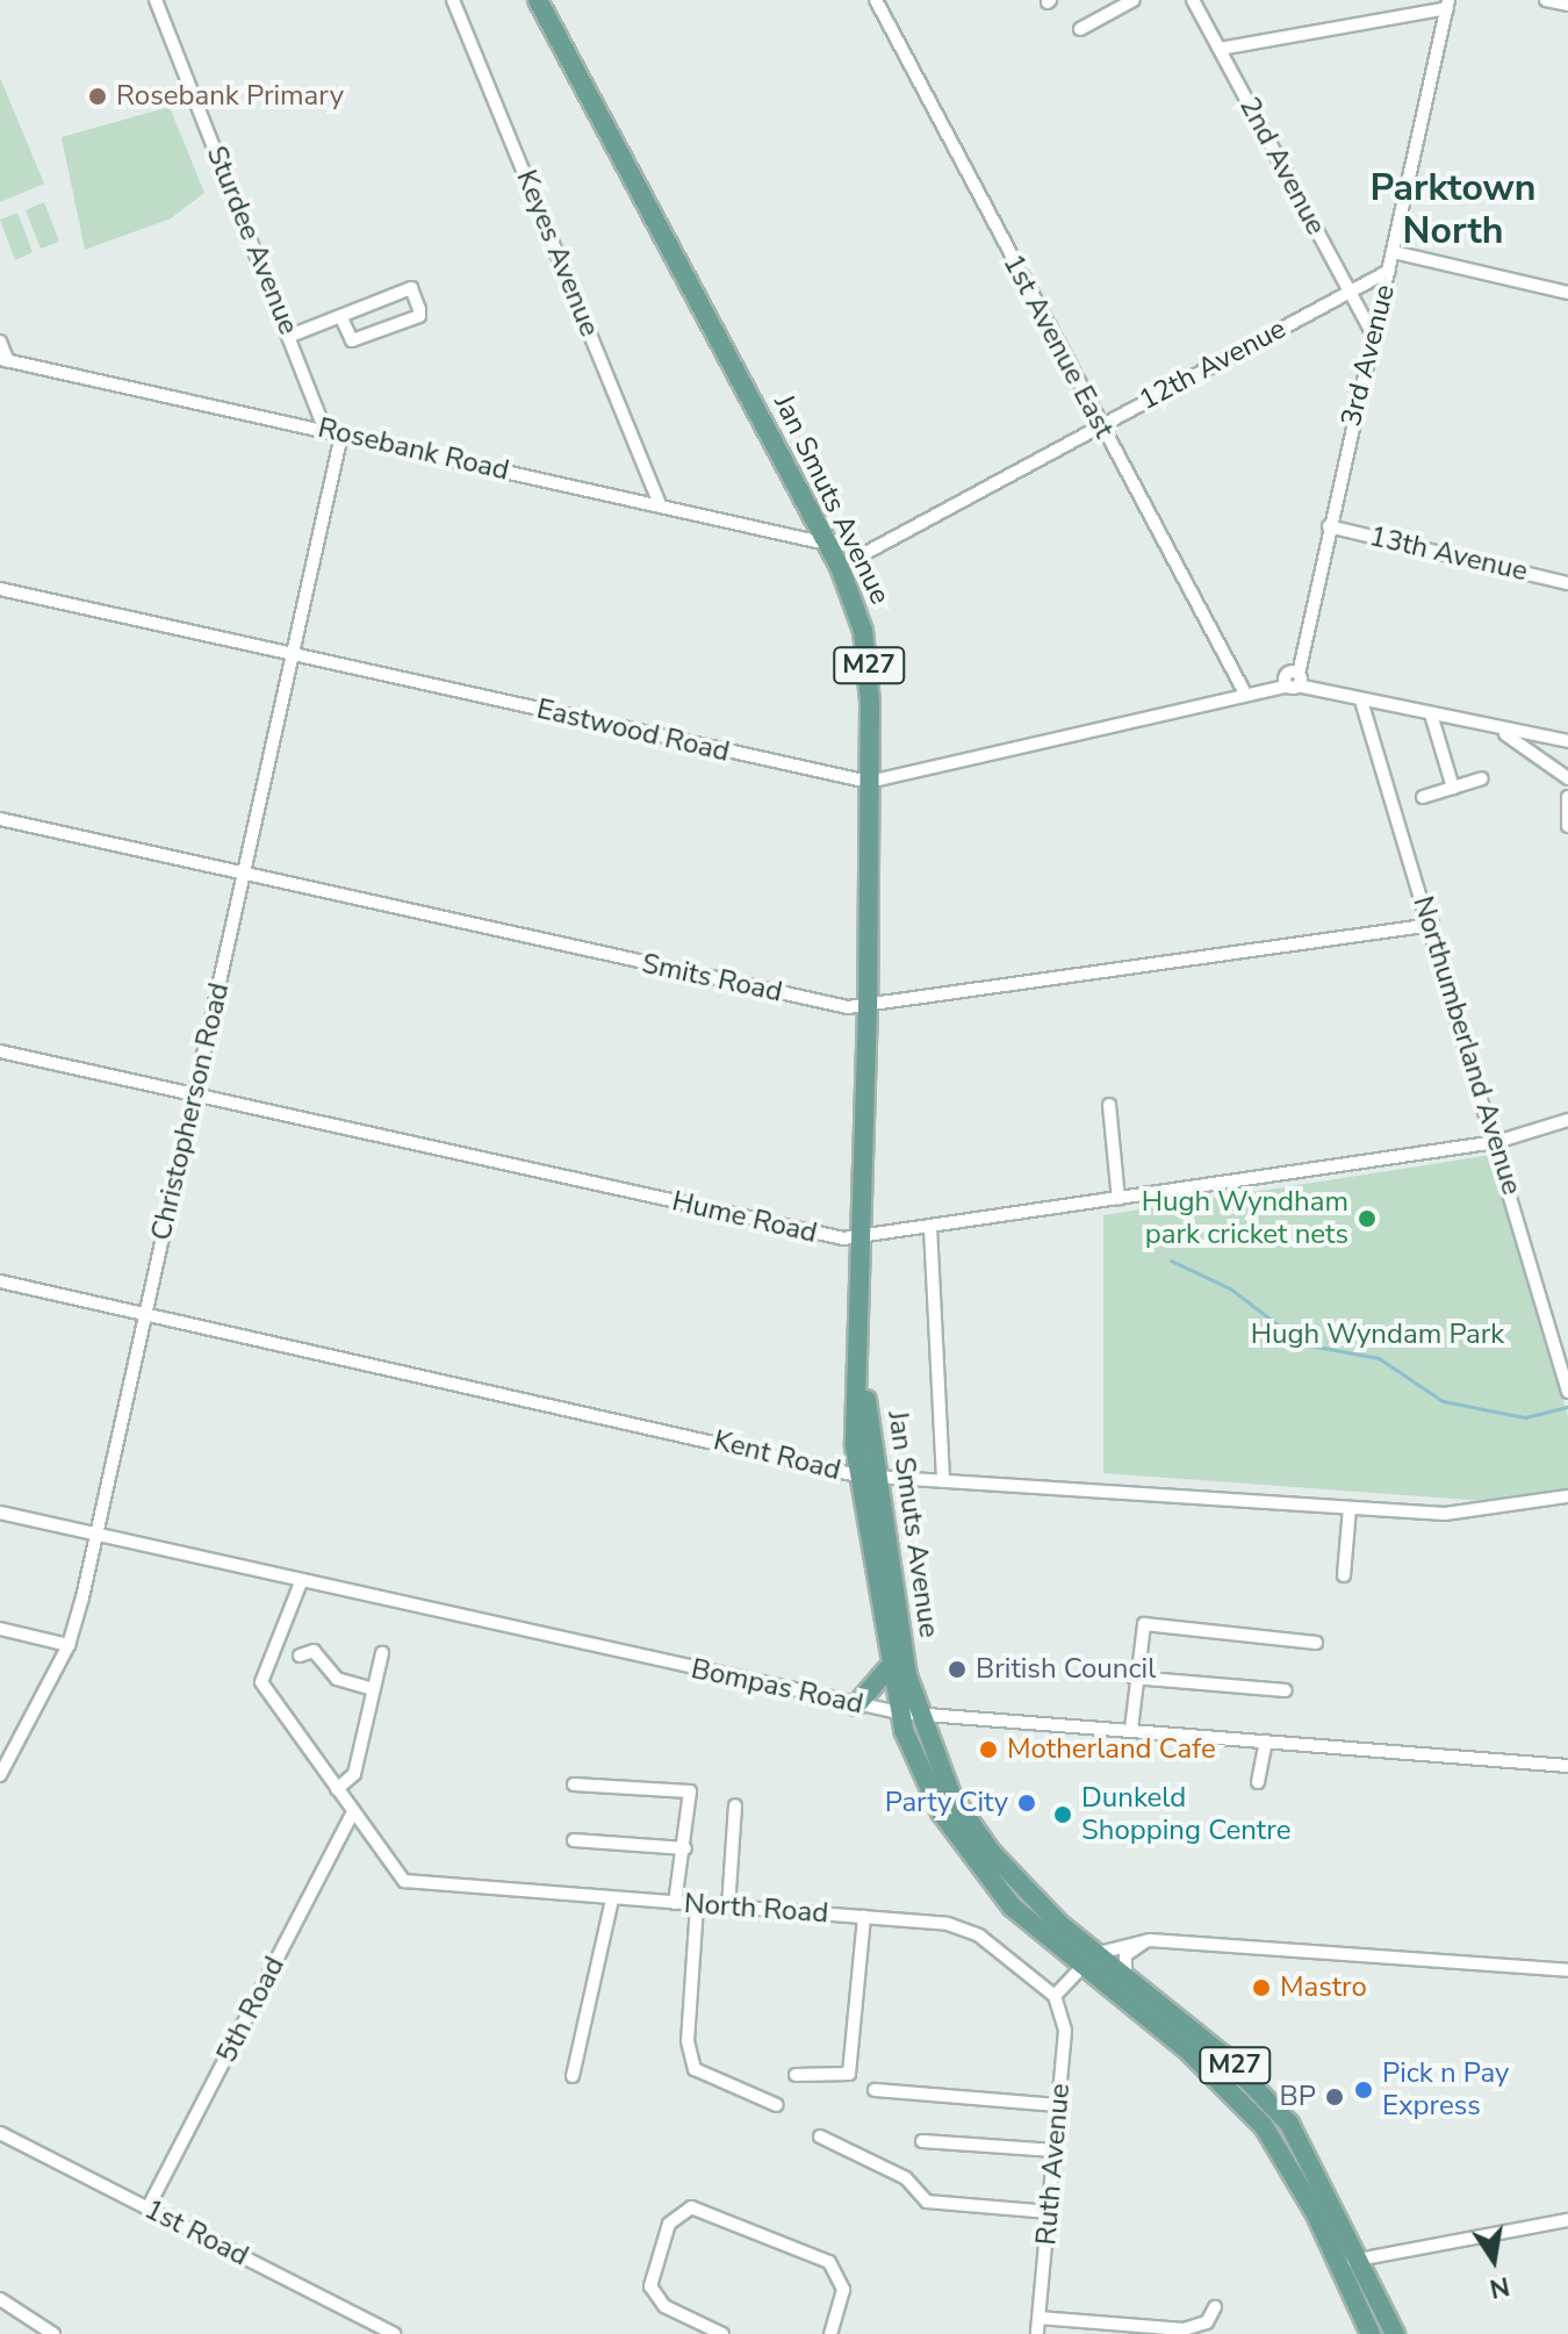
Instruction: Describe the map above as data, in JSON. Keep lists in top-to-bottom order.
{
  "streets": {
    "main road": ["Jan Smuts Avenue", "M27"],
    "street": [
      "2nd Avenue",
      "Sturdee Avenue",
      "Keyes Avenue",
      "1st Avenue East",
      "3rd Avenue",
      "12th Avenue",
      "Rosebank Road",
      "13th Avenue",
      "Eastwood Road",
      "Smits Road",
      "Northumberland Avenue",
      "Christopherson Road",
      "Hume Road",
      "Kent Road",
      "Bompas Road",
      "North Road",
      "5th Road",
      "Ruth Avenue",
      "1st Road"
    ]
  },
  "crossings": [
    ["2nd Avenue", "3rd Avenue"],
    ["2nd Avenue", "12th Avenue"],
    ["Sturdee Avenue", "Rosebank Road"],
    ["Keyes Avenue", "Rosebank Road"],
    ["1st Avenue East", "12th Avenue"],
    ["1st Avenue East", "Eastwood Road"],
    ["3rd Avenue", "12th Avenue"],
    ["3rd Avenue", "13th Avenue"],
    ["3rd Avenue", "Eastwood Road"],
    ["12th Avenue", "Jan Smuts Avenue"],
    ["Rosebank Road", "Jan Smuts Avenue"],
    ["Rosebank Road", "Christopherson Road"],
    ["Jan Smuts Avenue", "Eastwood Road"],
    ["Jan Smuts Avenue", "Smits Road"],
    ["Jan Smuts Avenue", "Hume Road"],
    ["Jan Smuts Avenue", "Kent Road"],
    ["Jan Smuts Avenue", "Bompas Road"],
    ["Eastwood Road", "Christopherson Road"],
    ["Smits Road", "Northumberland Avenue"],
    ["Smits Road", "Christopherson Road"],
    ["Northumberland Avenue", "Hume Road"],
    ["Christopherson Road", "Hume Road"],
    ["Christopherson Road", "Kent Road"],
    ["Christopherson Road", "Bompas Road"],
    ["Bompas Road", "North Road"],
    ["North Road", "5th Road"],
    ["North Road", "Ruth Avenue"],
    ["5th Road", "1st Road"]
  ],
  "districts": ["Parktown North"],
  "parks": ["Hugh Wyndam Park"],
  "places": [
    "Rosebank Primary",
    "Hugh Wyndham park cricket nets",
    "British Council",
    "Motherland Cafe",
    "Party City",
    "Dunkeld Shopping Centre",
    "Mastro",
    "Pick n Pay Express",
    "BP"
  ],
  "north": "bottom"
}
